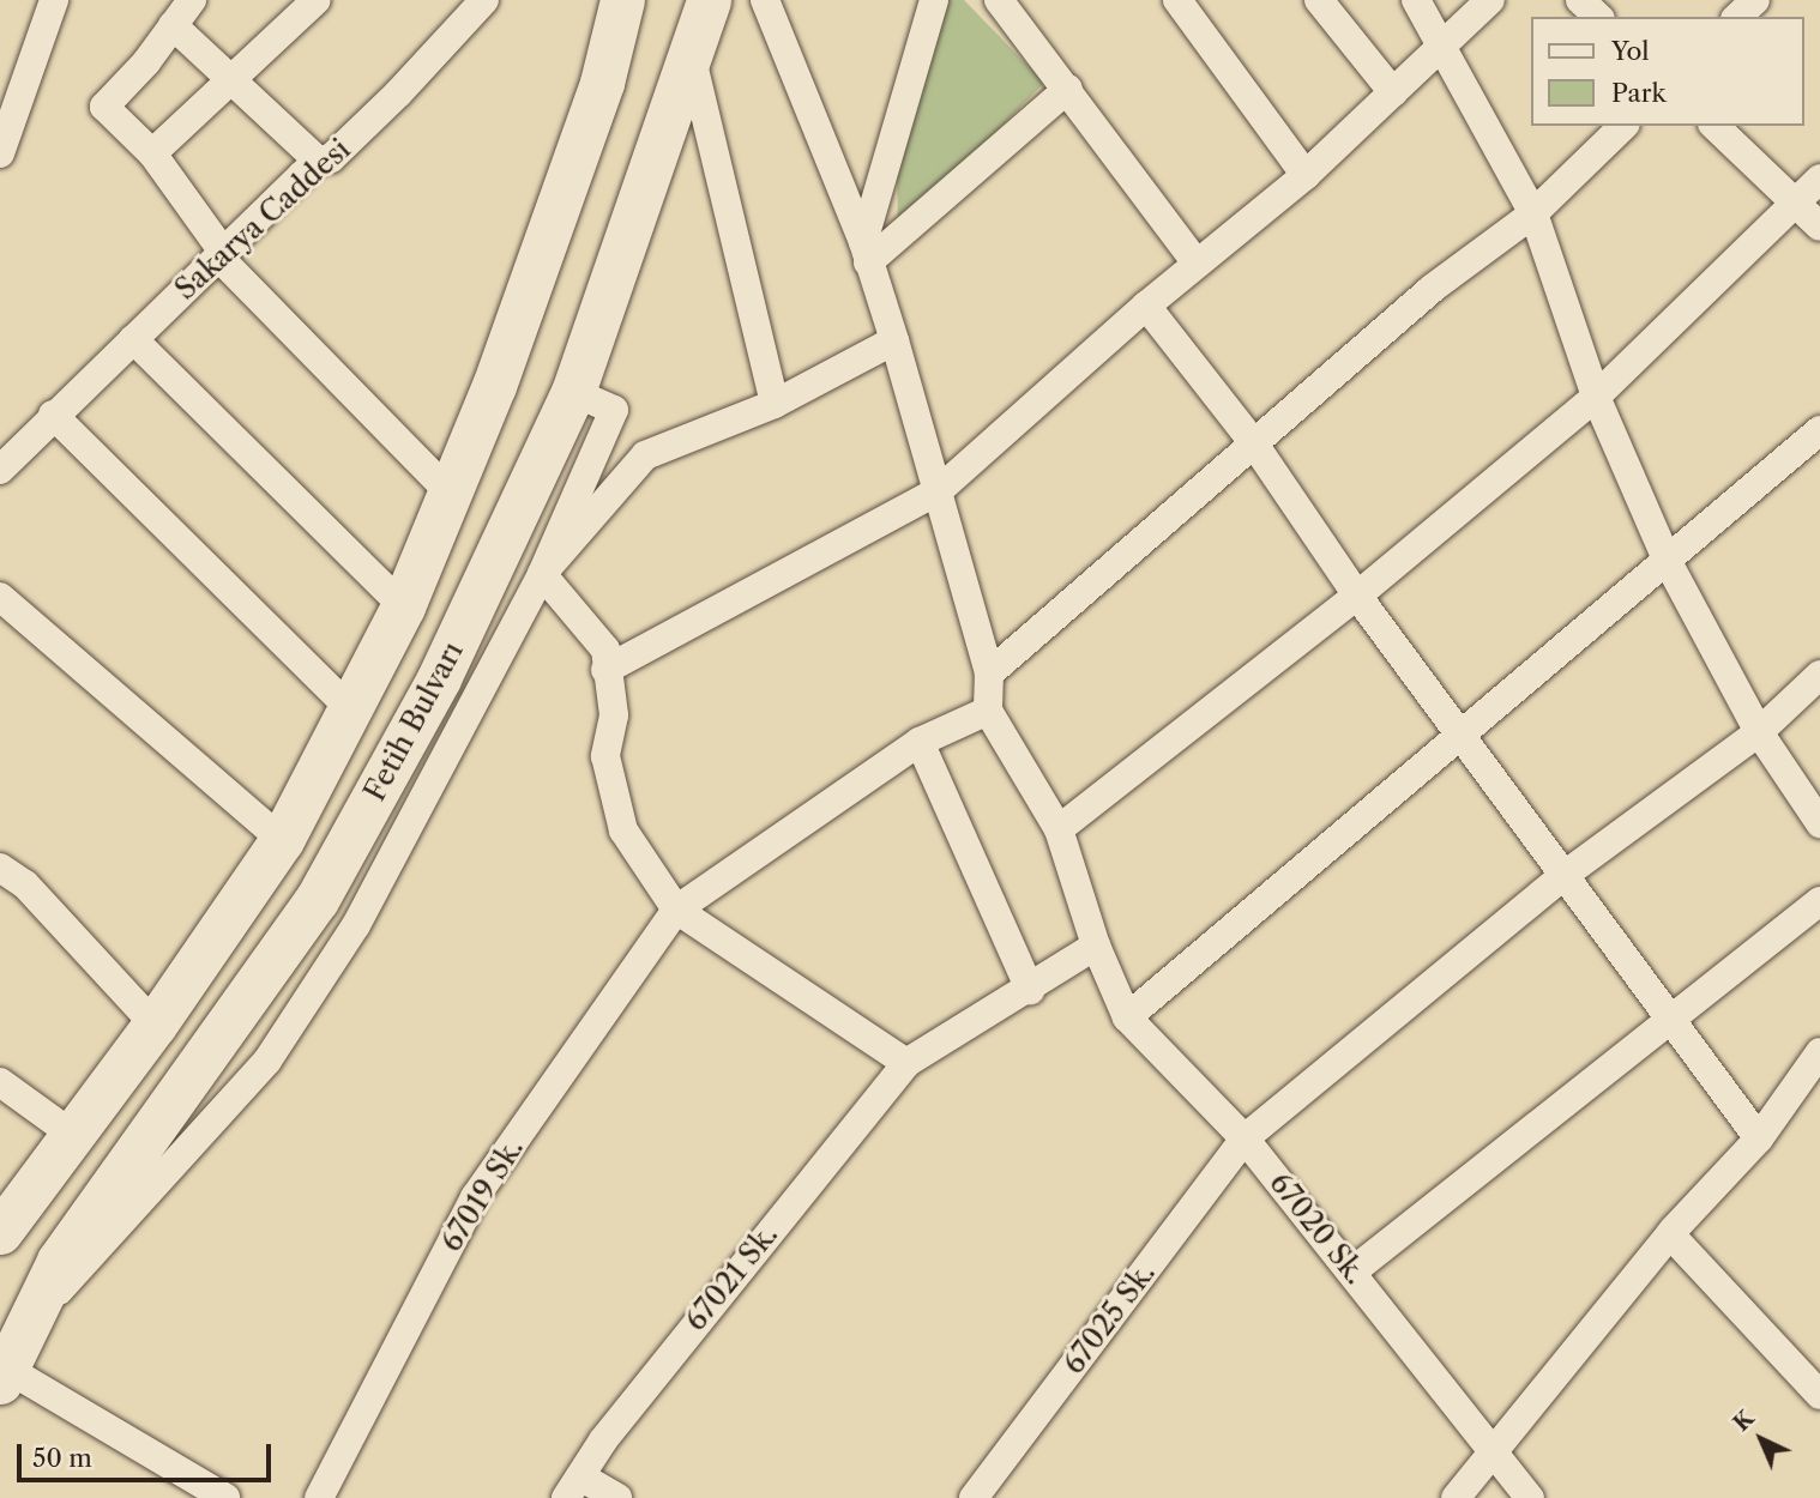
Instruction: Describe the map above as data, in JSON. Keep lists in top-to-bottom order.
{
  "streets": {
    "main road": ["Fetih Bulvarı"],
    "street": [
      "Sakarya Caddesi",
      "67019 Sk.",
      "67020 Sk.",
      "67021 Sk.",
      "67025 Sk."
    ]
  },
  "crossings": [
    ["67020 Sk.", "67025 Sk."]
  ],
  "legend": ["Yol", "Park"],
  "scale_bar": "50 m",
  "north": "top left"
}
